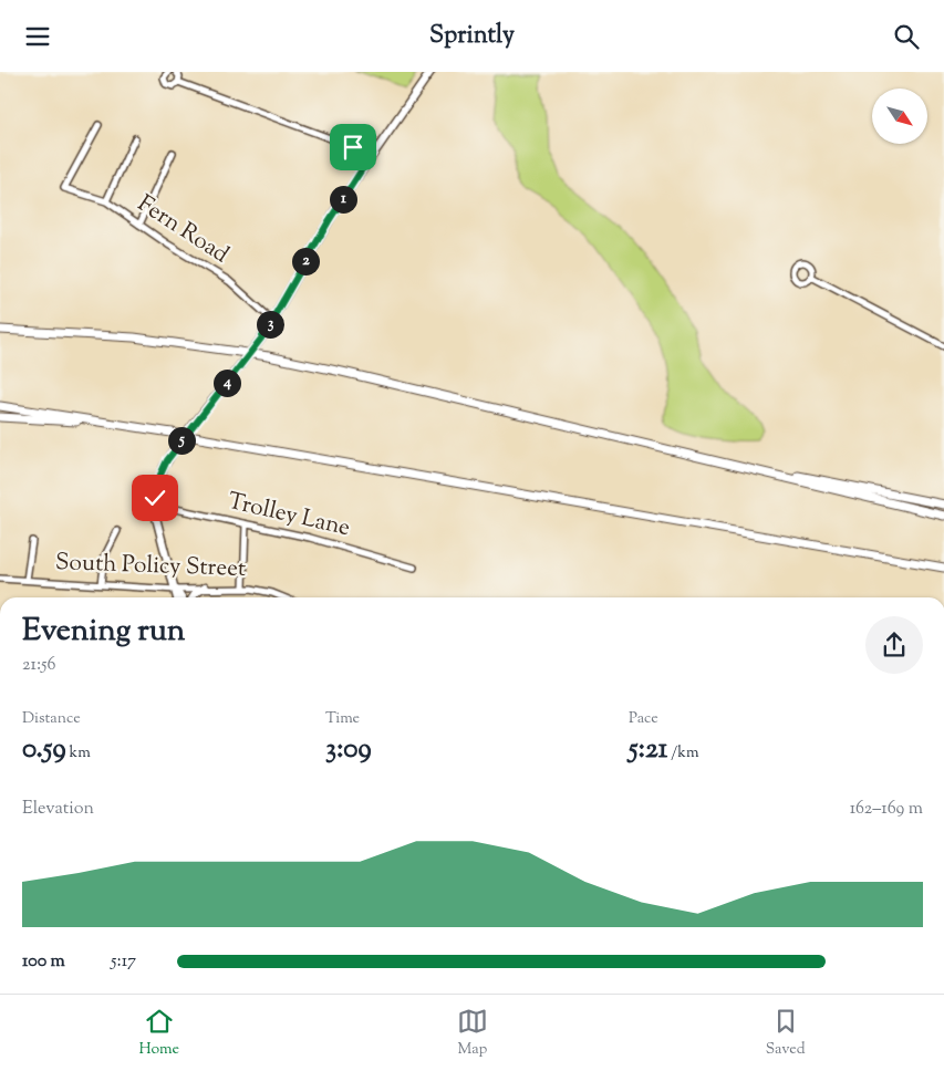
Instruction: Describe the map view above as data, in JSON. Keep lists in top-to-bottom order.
{
  "streets": {
    "street": ["Fern Road", "Trolley Lane", "South Policy Street"]
  },
  "north": "bottom right",
  "page": {
    "header": "Sprintly",
    "pins": [
      "1",
      "2",
      "3",
      "4",
      "5"
    ],
    "heading": ["Evening run", "21:56"],
    "stats": [
      ["Distance", "0.59 km"],
      ["Time", "3:09"],
      ["Pace", "5:21 /km"]
    ],
    "chart": ["Elevation", "162–169 m"],
    "list": [
      {
        "name": "100 m",
        "note": "5:17"
      }
    ],
    "tabs": ["Home", "Map", "Saved"]
  }
}
